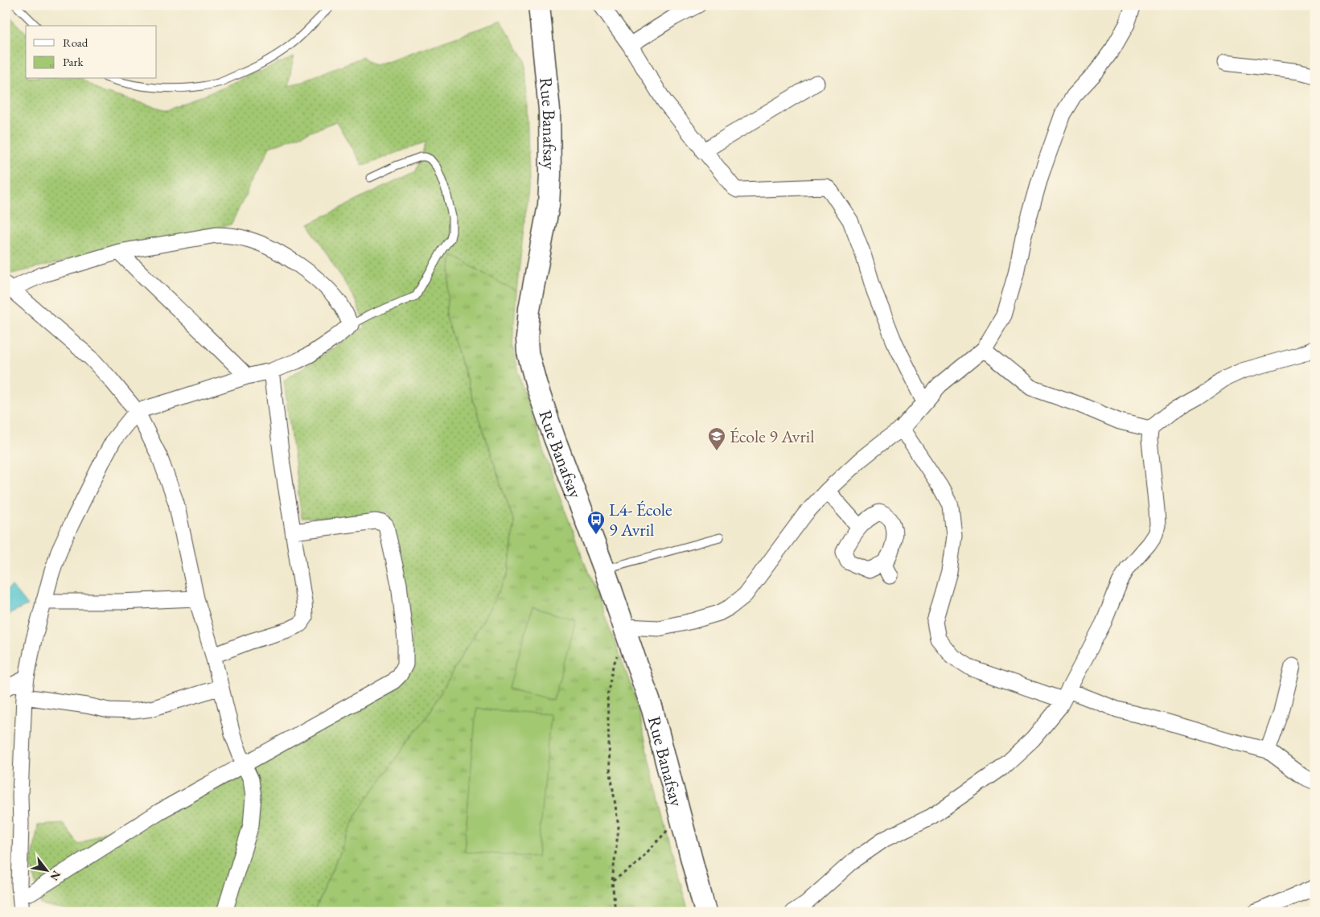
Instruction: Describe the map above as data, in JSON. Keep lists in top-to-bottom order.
{
  "streets": {
    "main road": ["Rue Banafsay"]
  },
  "places": {
    "school or university": ["École 9 Avril"],
    "bus stop": ["L4- École 9 Avril"]
  },
  "legend": ["Road", "Park"],
  "north": "bottom right"
}
